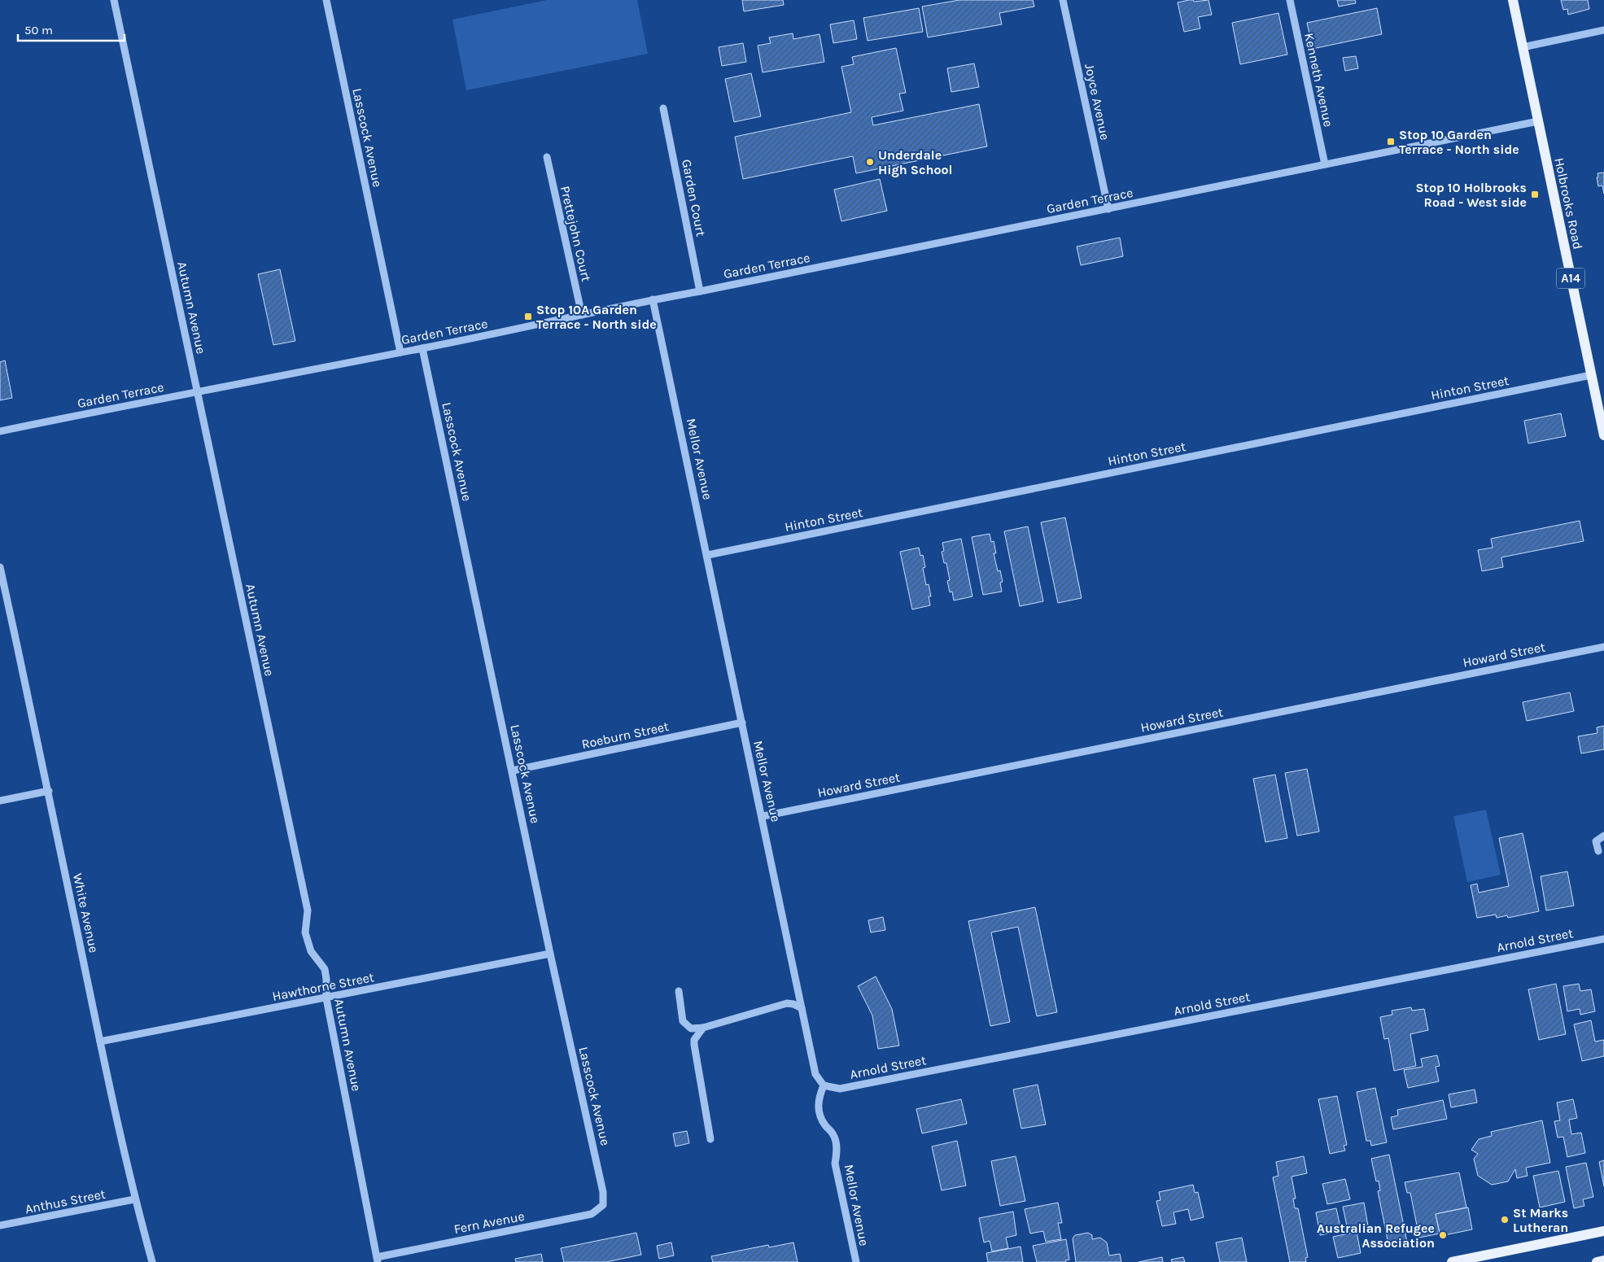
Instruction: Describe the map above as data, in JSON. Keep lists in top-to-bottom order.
{
  "streets": {
    "main road": ["Holbrooks Road", "A14"],
    "street": [
      "Kenneth Avenue",
      "Joyce Avenue",
      "Lasscock Avenue",
      "Garden Court",
      "Garden Terrace",
      "Prettejohn Court",
      "Autumn Avenue",
      "Hinton Street",
      "Mellor Avenue",
      "Howard Street",
      "Roeburn Street",
      "White Avenue",
      "Arnold Street",
      "Hawthorne Street",
      "Anthus Street",
      "Fern Avenue"
    ]
  },
  "crossings": [
    ["Kenneth Avenue", "Garden Terrace"],
    ["Joyce Avenue", "Garden Terrace"],
    ["Lasscock Avenue", "Garden Terrace"],
    ["Lasscock Avenue", "Roeburn Street"],
    ["Lasscock Avenue", "Hawthorne Street"],
    ["Lasscock Avenue", "Fern Avenue"],
    ["Garden Court", "Garden Terrace"],
    ["Garden Terrace", "Holbrooks Road"],
    ["Garden Terrace", "Prettejohn Court"],
    ["Garden Terrace", "Autumn Avenue"],
    ["Garden Terrace", "Mellor Avenue"],
    ["Holbrooks Road", "Hinton Street"],
    ["Autumn Avenue", "Hawthorne Street"],
    ["Autumn Avenue", "Fern Avenue"],
    ["Hinton Street", "Mellor Avenue"],
    ["Mellor Avenue", "Howard Street"],
    ["Mellor Avenue", "Roeburn Street"],
    ["Mellor Avenue", "Arnold Street"],
    ["White Avenue", "Hawthorne Street"],
    ["White Avenue", "Anthus Street"]
  ],
  "places": {
    "transit": ["Stop 10 Garden Terrace - North side", "Stop 10 Holbrooks Road - West side", "Stop 10A Garden Terrace - North side"],
    "other": ["Underdale High School", "St Marks Lutheran", "Australian Refugee Association"]
  },
  "scale_bar": "50 m"
}
